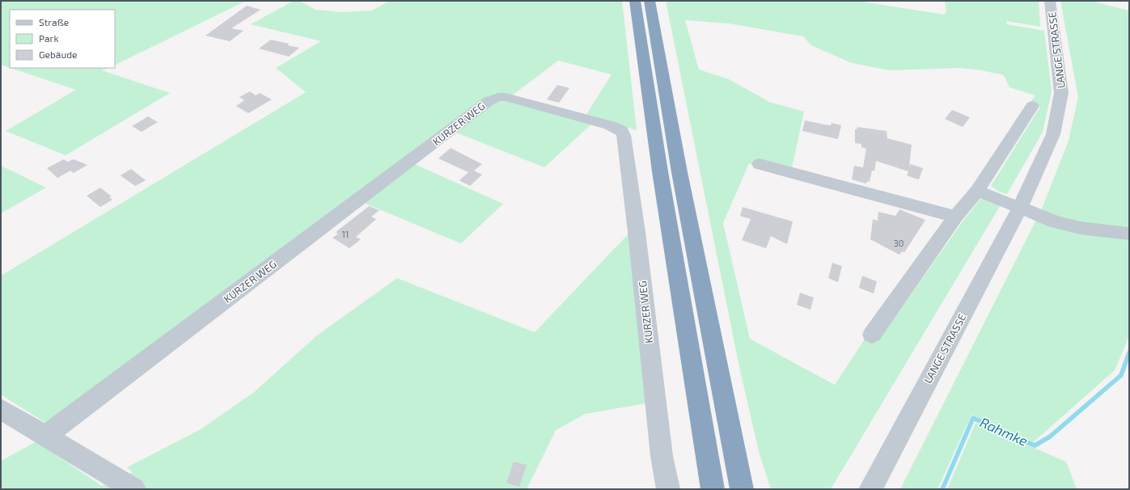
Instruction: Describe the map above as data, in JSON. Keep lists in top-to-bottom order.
{
  "streets": {
    "street": ["LANGE STRASSE", "KURZER WEG"]
  },
  "water": ["Rahmke"],
  "house_numbers": ["11", "30"],
  "legend": ["Straße", "Park", "Gebäude"]
}
